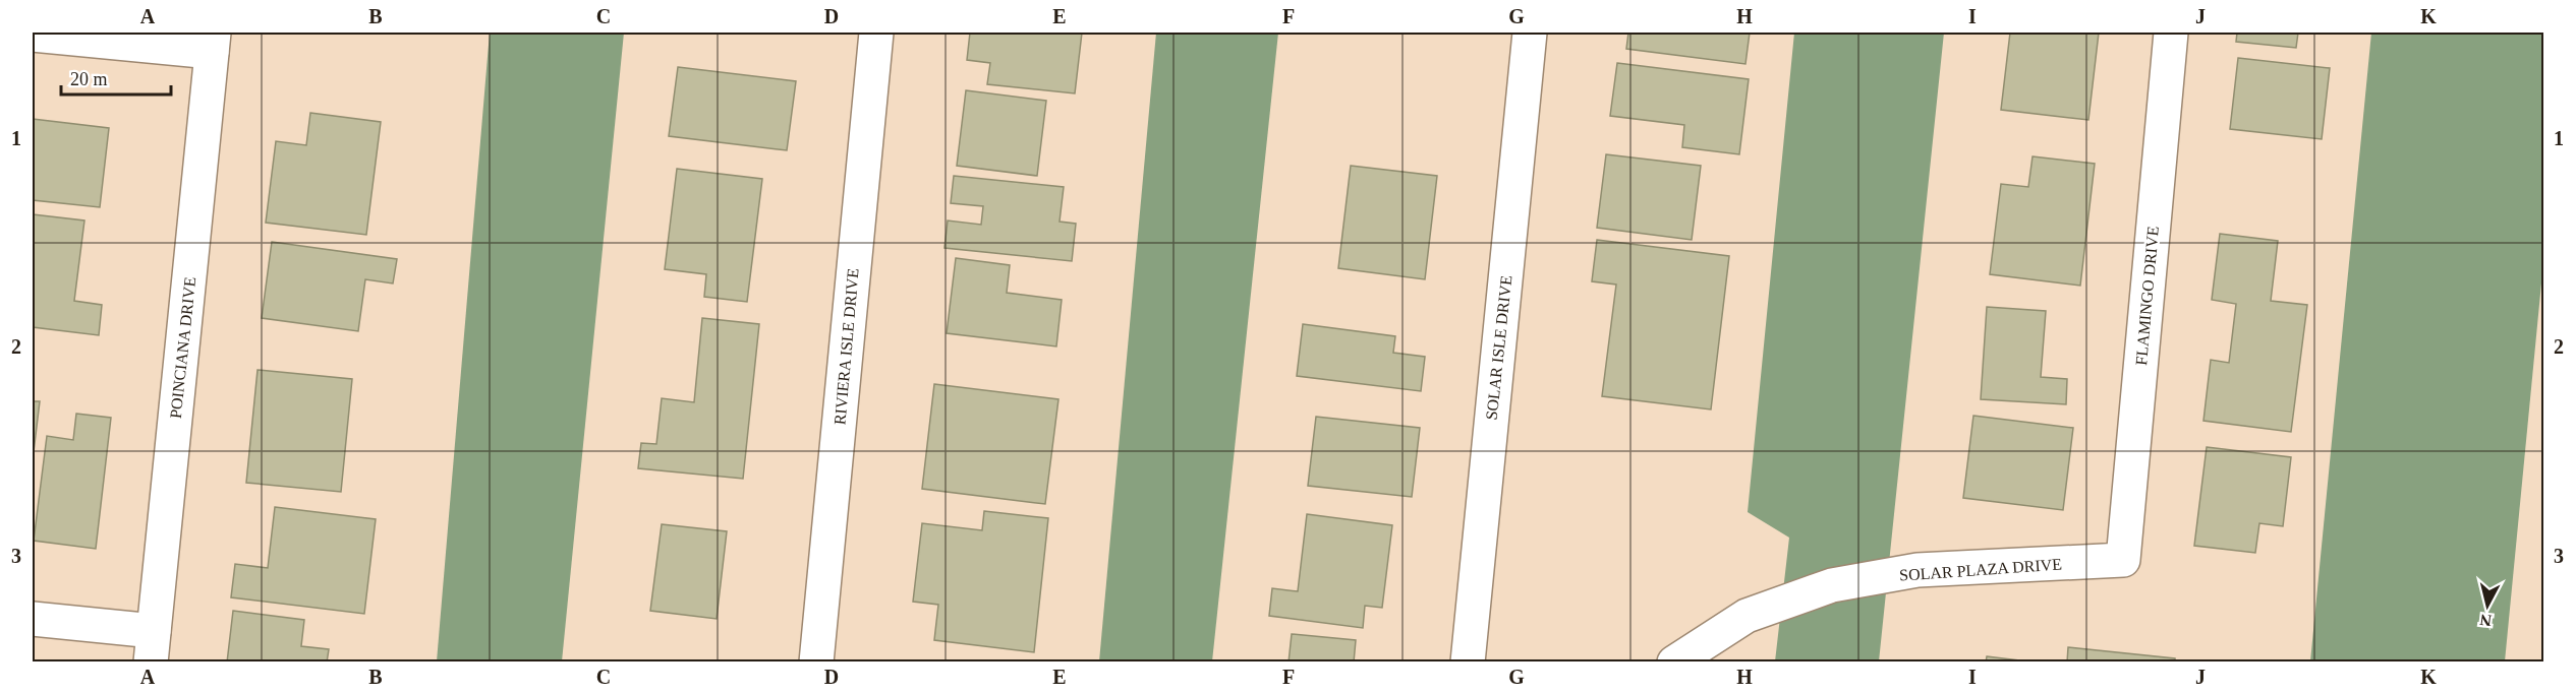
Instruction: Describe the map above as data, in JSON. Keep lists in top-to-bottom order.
{
  "streets": {
    "street": [
      "FLAMINGO DRIVE",
      "RIVIERA ISLE DRIVE",
      "POINCIANA DRIVE",
      "SOLAR ISLE DRIVE",
      "SOLAR PLAZA DRIVE"
    ]
  },
  "crossings": [
    ["FLAMINGO DRIVE", "SOLAR PLAZA DRIVE"]
  ],
  "scale_bar": "20 m",
  "north": "bottom",
  "grid": {
    "columns": [
      "A",
      "B",
      "C",
      "D",
      "E",
      "F",
      "G",
      "H",
      "I",
      "J",
      "K"
    ],
    "rows": ["1", "2", "3"]
  }
}
